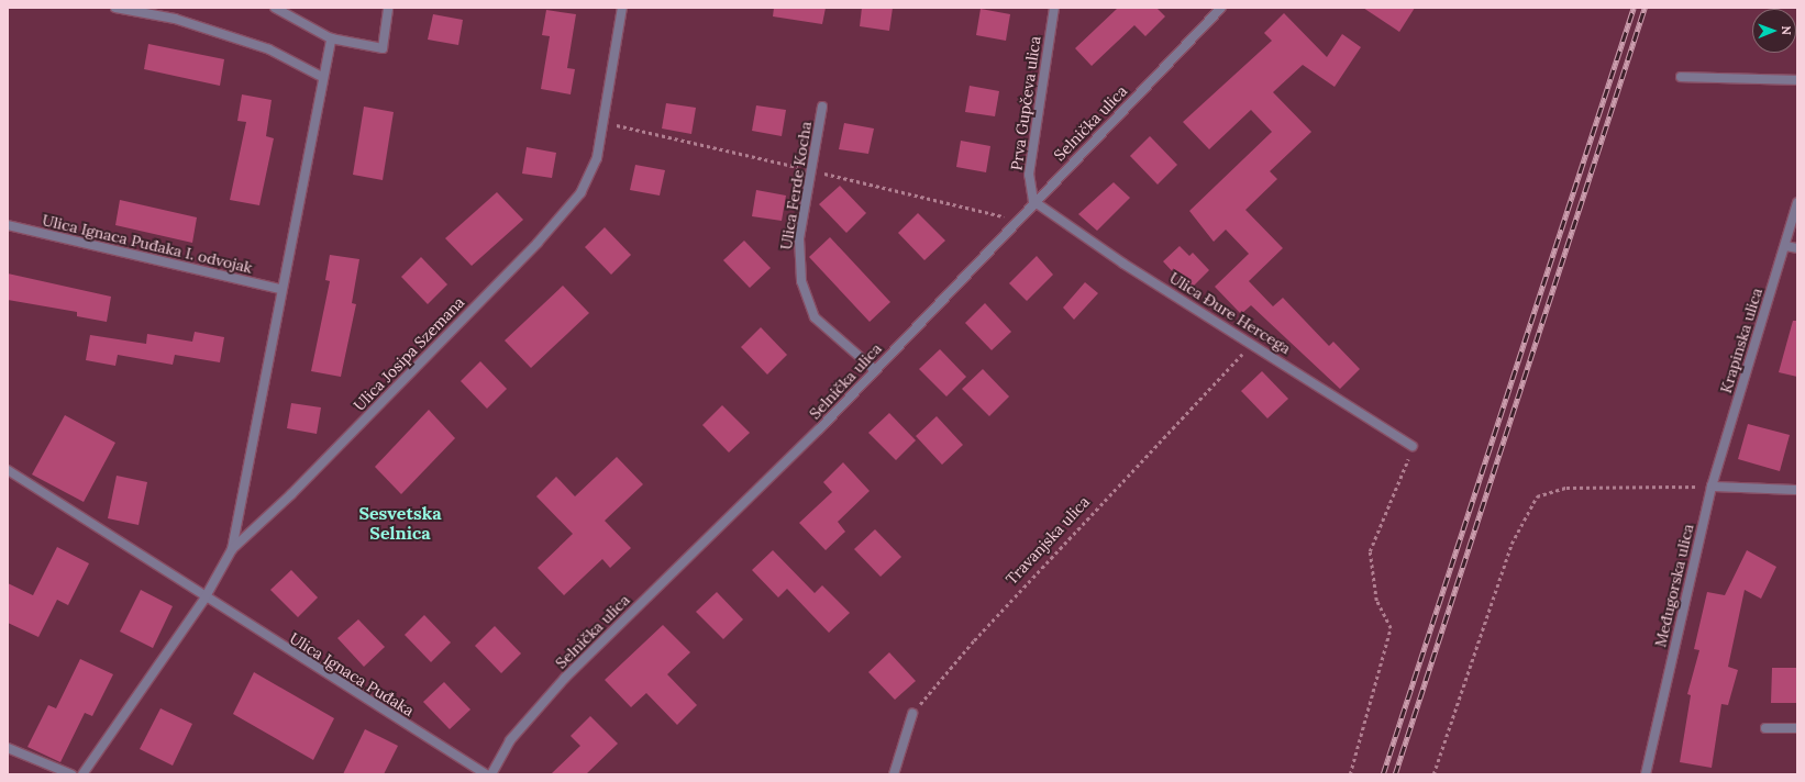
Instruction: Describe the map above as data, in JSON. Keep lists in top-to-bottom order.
{
  "streets": {
    "street": [
      "Prva Gupčeva ulica",
      "Selnička ulica",
      "Ulica Ferde Kocha",
      "Ulica Ignaca Puđaka I. odvojak",
      "Ulica Đure Hercega",
      "Krapinska ulica",
      "Ulica Josipa Szemana",
      "Međugorska ulica",
      "Ulica Ignaca Puđaka"
    ],
    "path": ["Travanjska ulica"]
  },
  "crossings": [
    ["Prva Gupčeva ulica", "Selnička ulica"],
    ["Prva Gupčeva ulica", "Ulica Đure Hercega"],
    ["Selnička ulica", "Ulica Ferde Kocha"],
    ["Selnička ulica", "Ulica Đure Hercega"],
    ["Ulica Đure Hercega", "Travanjska ulica"],
    ["Krapinska ulica", "Međugorska ulica"],
    ["Ulica Josipa Szemana", "Ulica Ignaca Puđaka"]
  ],
  "districts": ["Sesvetska Selnica"],
  "north": "right"
}
